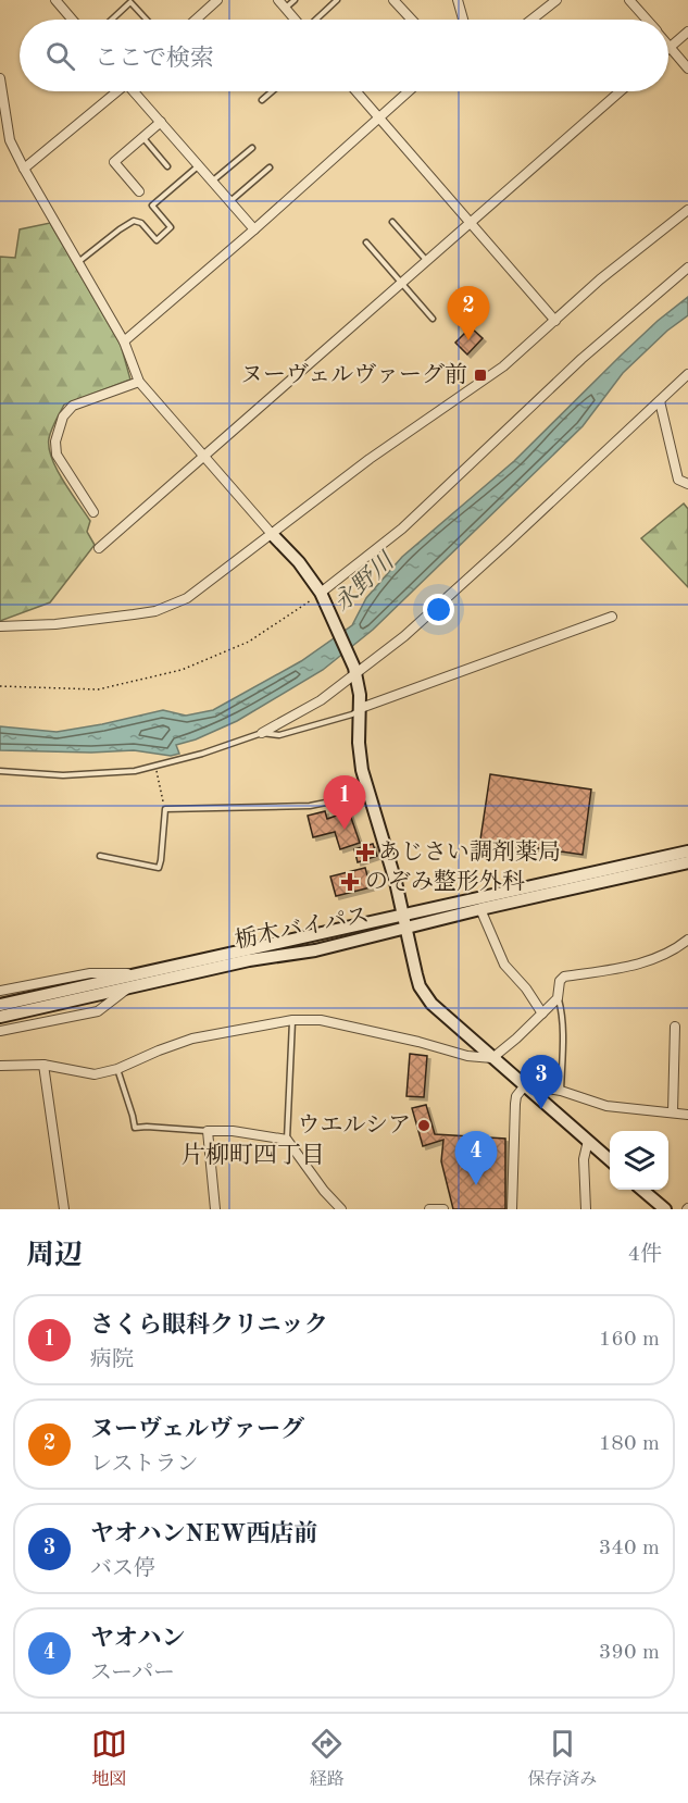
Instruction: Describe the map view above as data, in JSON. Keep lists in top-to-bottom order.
{
  "streets": {
    "main road": ["栃木バイパス"]
  },
  "districts": ["片柳町四丁目"],
  "water": ["永野川"],
  "places": {
    "transit": ["ヌーヴェルヴァーグ前"],
    "health": ["あじさい調剤薬局", "のぞみ整形外科"],
    "other": ["ウエルシア"]
  },
  "page": {
    "search": "ここで検索",
    "pins": [
      "2",
      "1",
      "3",
      "4"
    ],
    "heading": ["周辺", "4件"],
    "list": [
      {
        "mark": "1",
        "name": "さくら眼科クリニック",
        "note": "病院",
        "value": "160 m"
      },
      {
        "mark": "2",
        "name": "ヌーヴェルヴァーグ",
        "note": "レストラン",
        "value": "180 m"
      },
      {
        "mark": "3",
        "name": "ヤオハンNEW西店前",
        "note": "バス停",
        "value": "340 m"
      },
      {
        "mark": "4",
        "name": "ヤオハン",
        "note": "スーパー",
        "value": "390 m"
      }
    ],
    "nav": ["地図", "経路", "保存済み"]
  }
}
